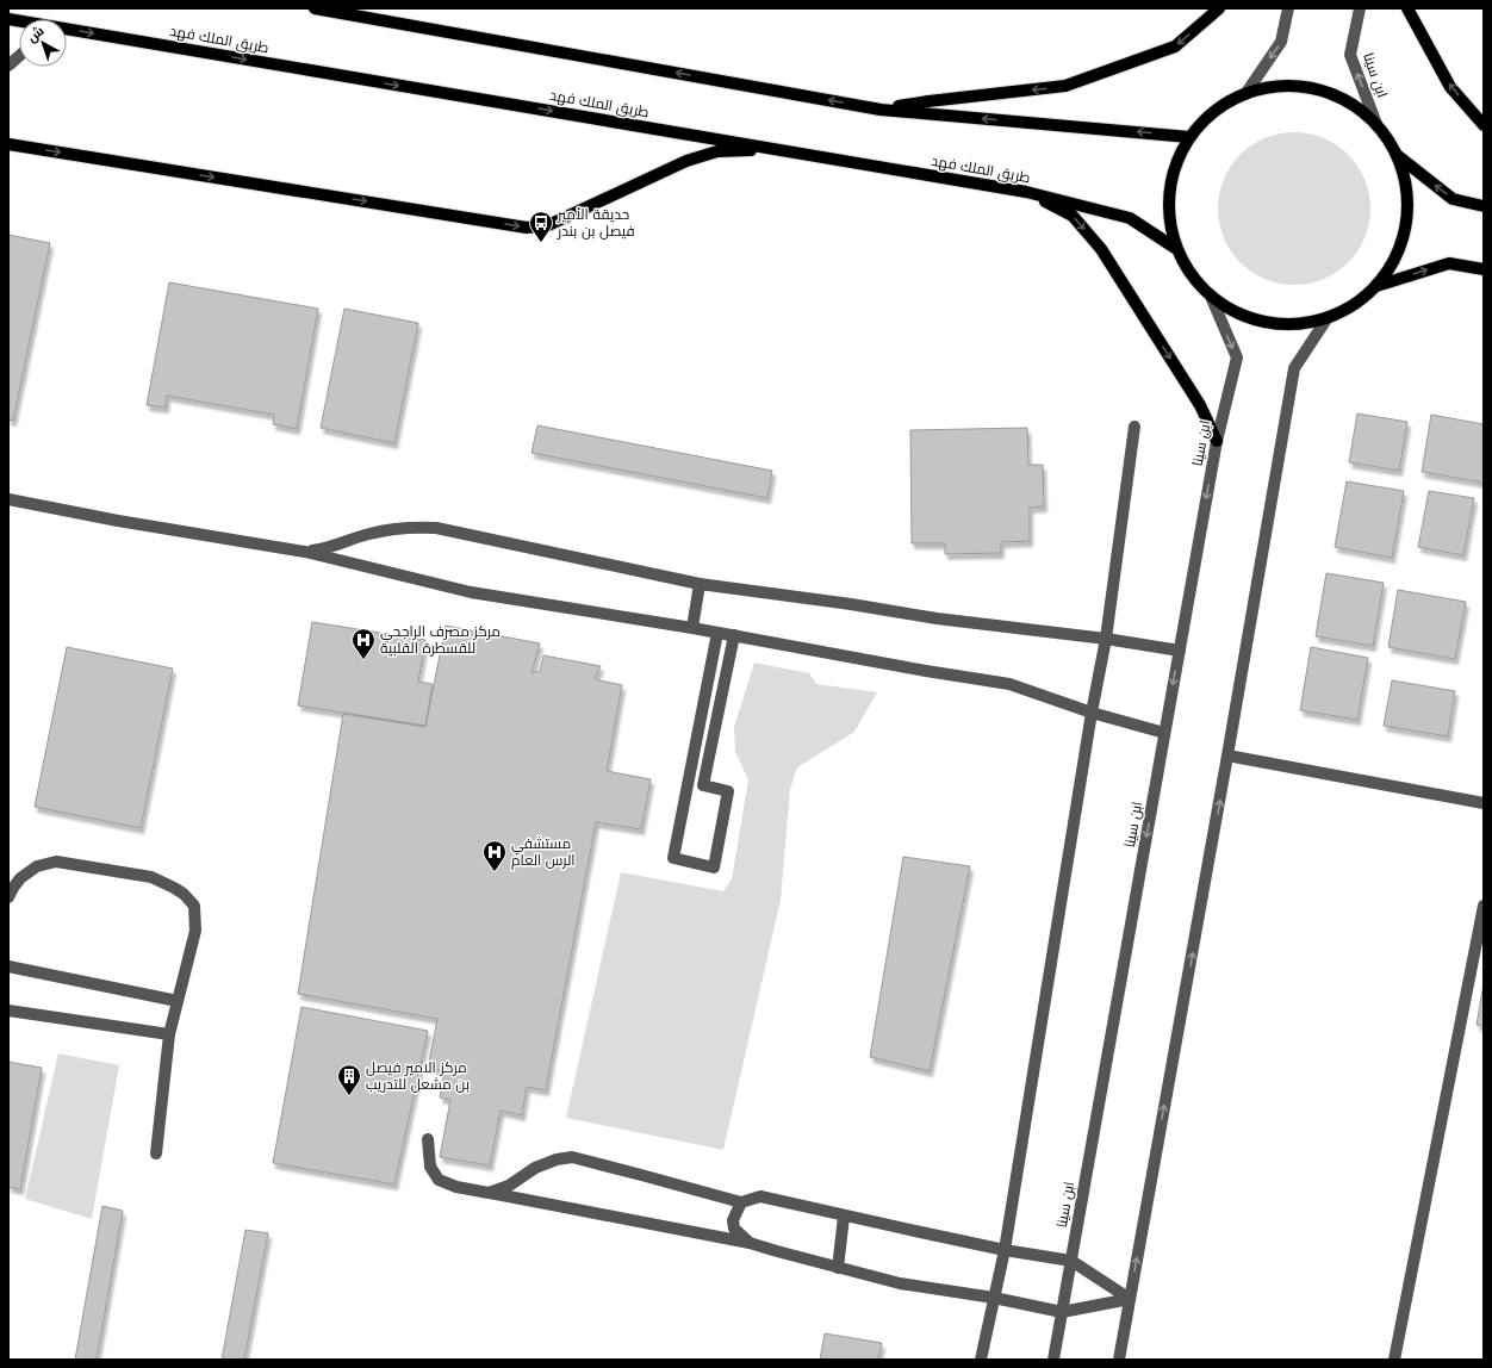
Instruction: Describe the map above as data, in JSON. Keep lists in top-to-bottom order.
{
  "streets": {
    "main road": ["طريق الملك فهد"],
    "street": ["ابن سينا"]
  },
  "places": {
    "bus stop": ["حديقة الأمير فيصل بن بندر"],
    "hospital": ["مركز مصرف الراجحي للقسطرة القلبية", "مستشفي الرس العام"],
    "building": ["مركز الامير فيصل بن مشعل للتدريب"]
  },
  "north": "top left"
}
